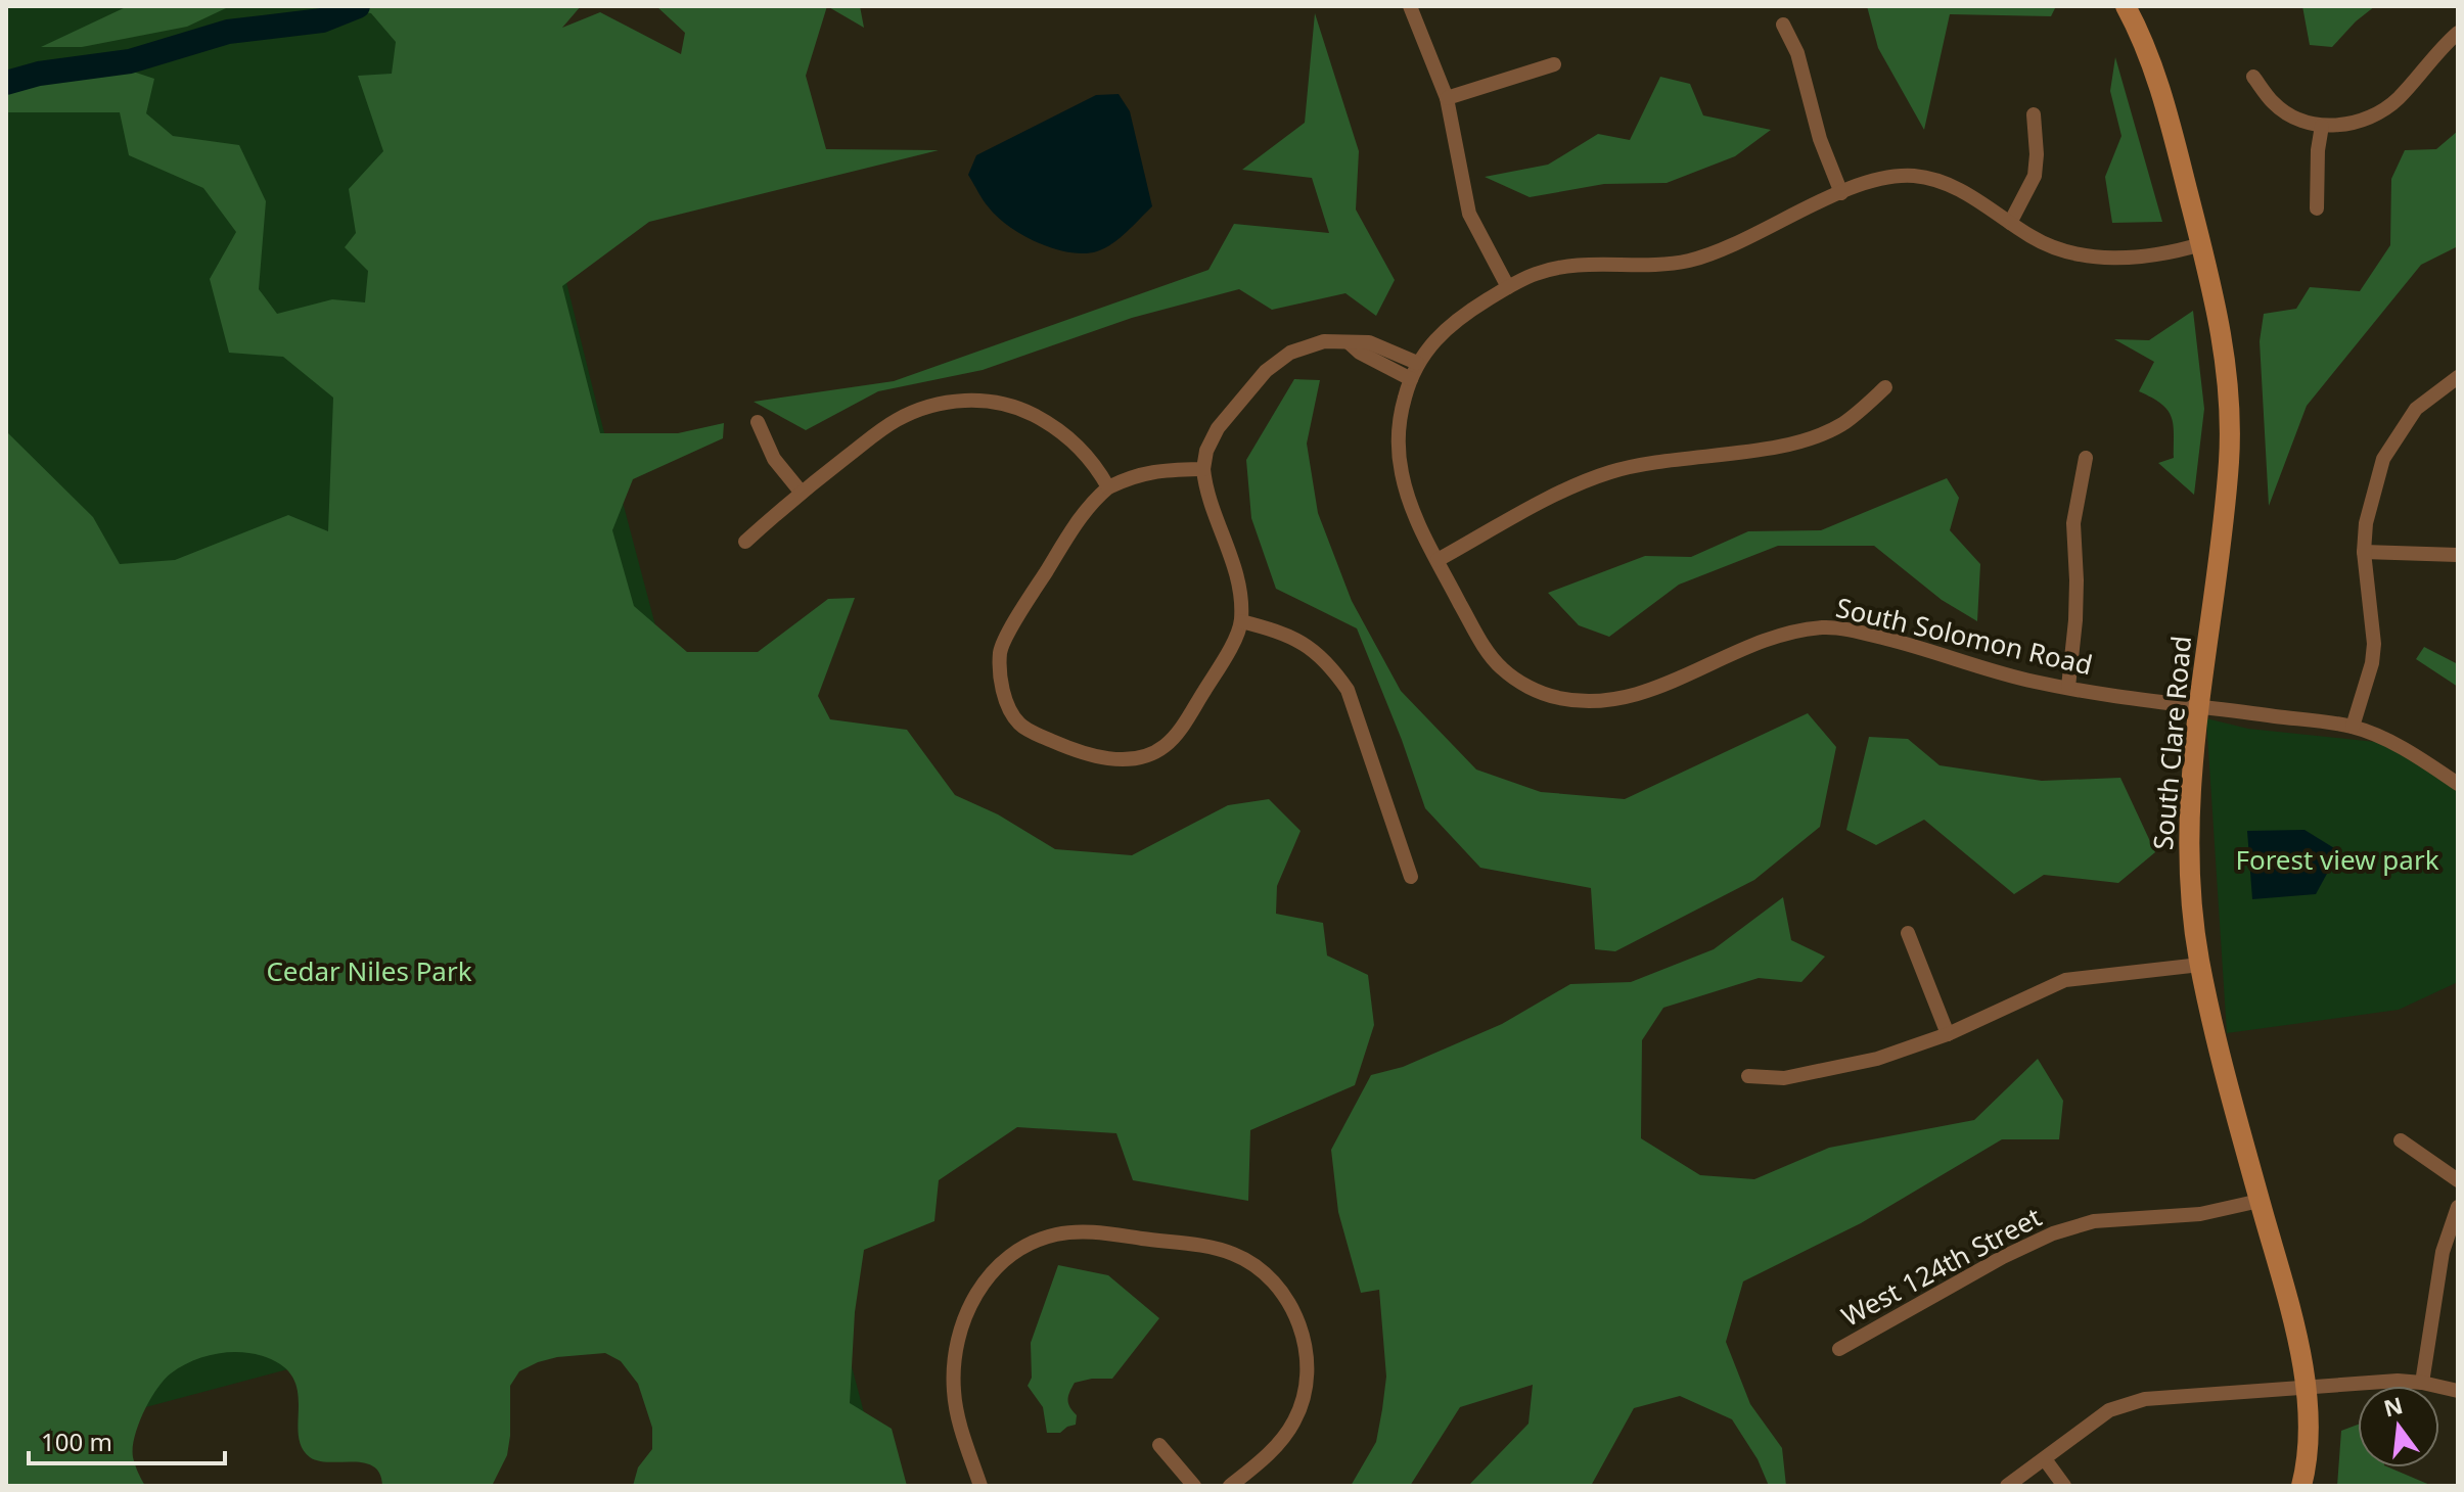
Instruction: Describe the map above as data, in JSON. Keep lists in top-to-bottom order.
{
  "streets": {
    "street": ["South Solomon Road", "South Clare Road", "West 124th Street"]
  },
  "crossings": [
    ["South Solomon Road", "South Clare Road"],
    ["South Clare Road", "West 124th Street"]
  ],
  "parks": ["Forest view park", "Cedar Niles Park"],
  "scale_bar": "100 m",
  "north": "top"
}
